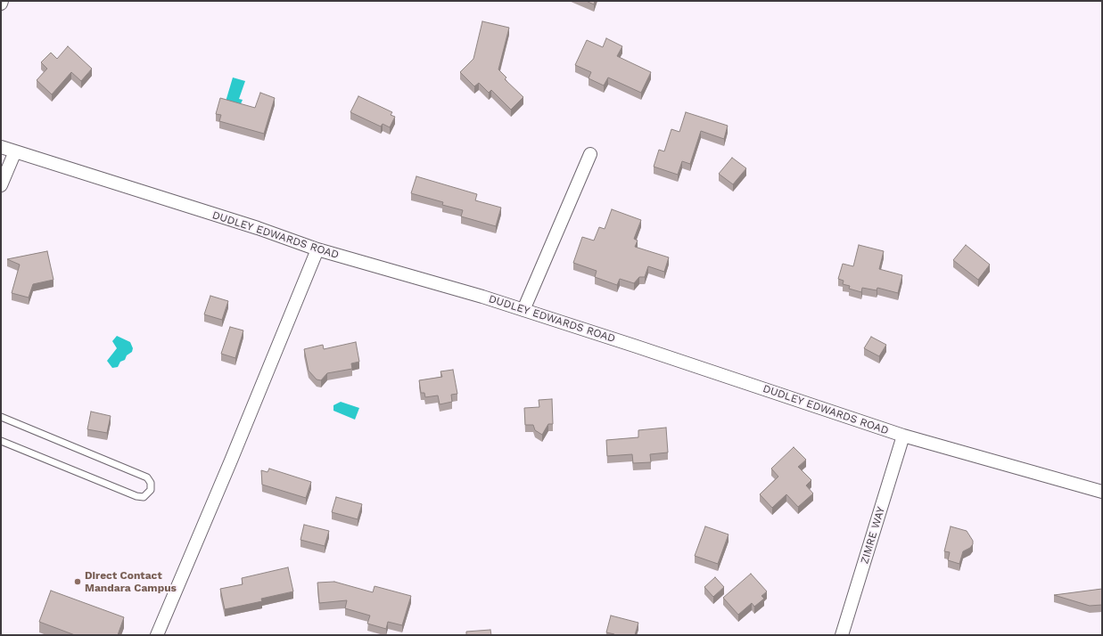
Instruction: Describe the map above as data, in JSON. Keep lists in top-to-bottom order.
{
  "streets": {
    "street": ["DUDLEY EDWARDS ROAD", "ZIMRE WAY"]
  },
  "crossings": [
    ["DUDLEY EDWARDS ROAD", "ZIMRE WAY"]
  ],
  "places": ["Direct Contact Mandara Campus"]
}
